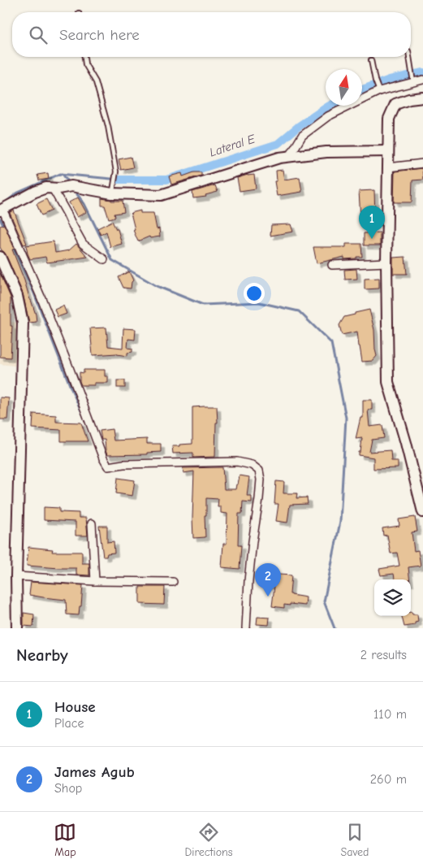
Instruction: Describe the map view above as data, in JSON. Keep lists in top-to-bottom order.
{
  "water": ["Lateral E"],
  "north": "top",
  "page": {
    "search": "Search here",
    "pins": ["1", "2"],
    "heading": ["Nearby", "2 results"],
    "list": [
      {
        "mark": "1",
        "name": "House",
        "note": "Place",
        "value": "110 m"
      },
      {
        "mark": "2",
        "name": "James Agub",
        "note": "Shop",
        "value": "260 m"
      }
    ],
    "nav": ["Map", "Directions", "Saved"]
  }
}
